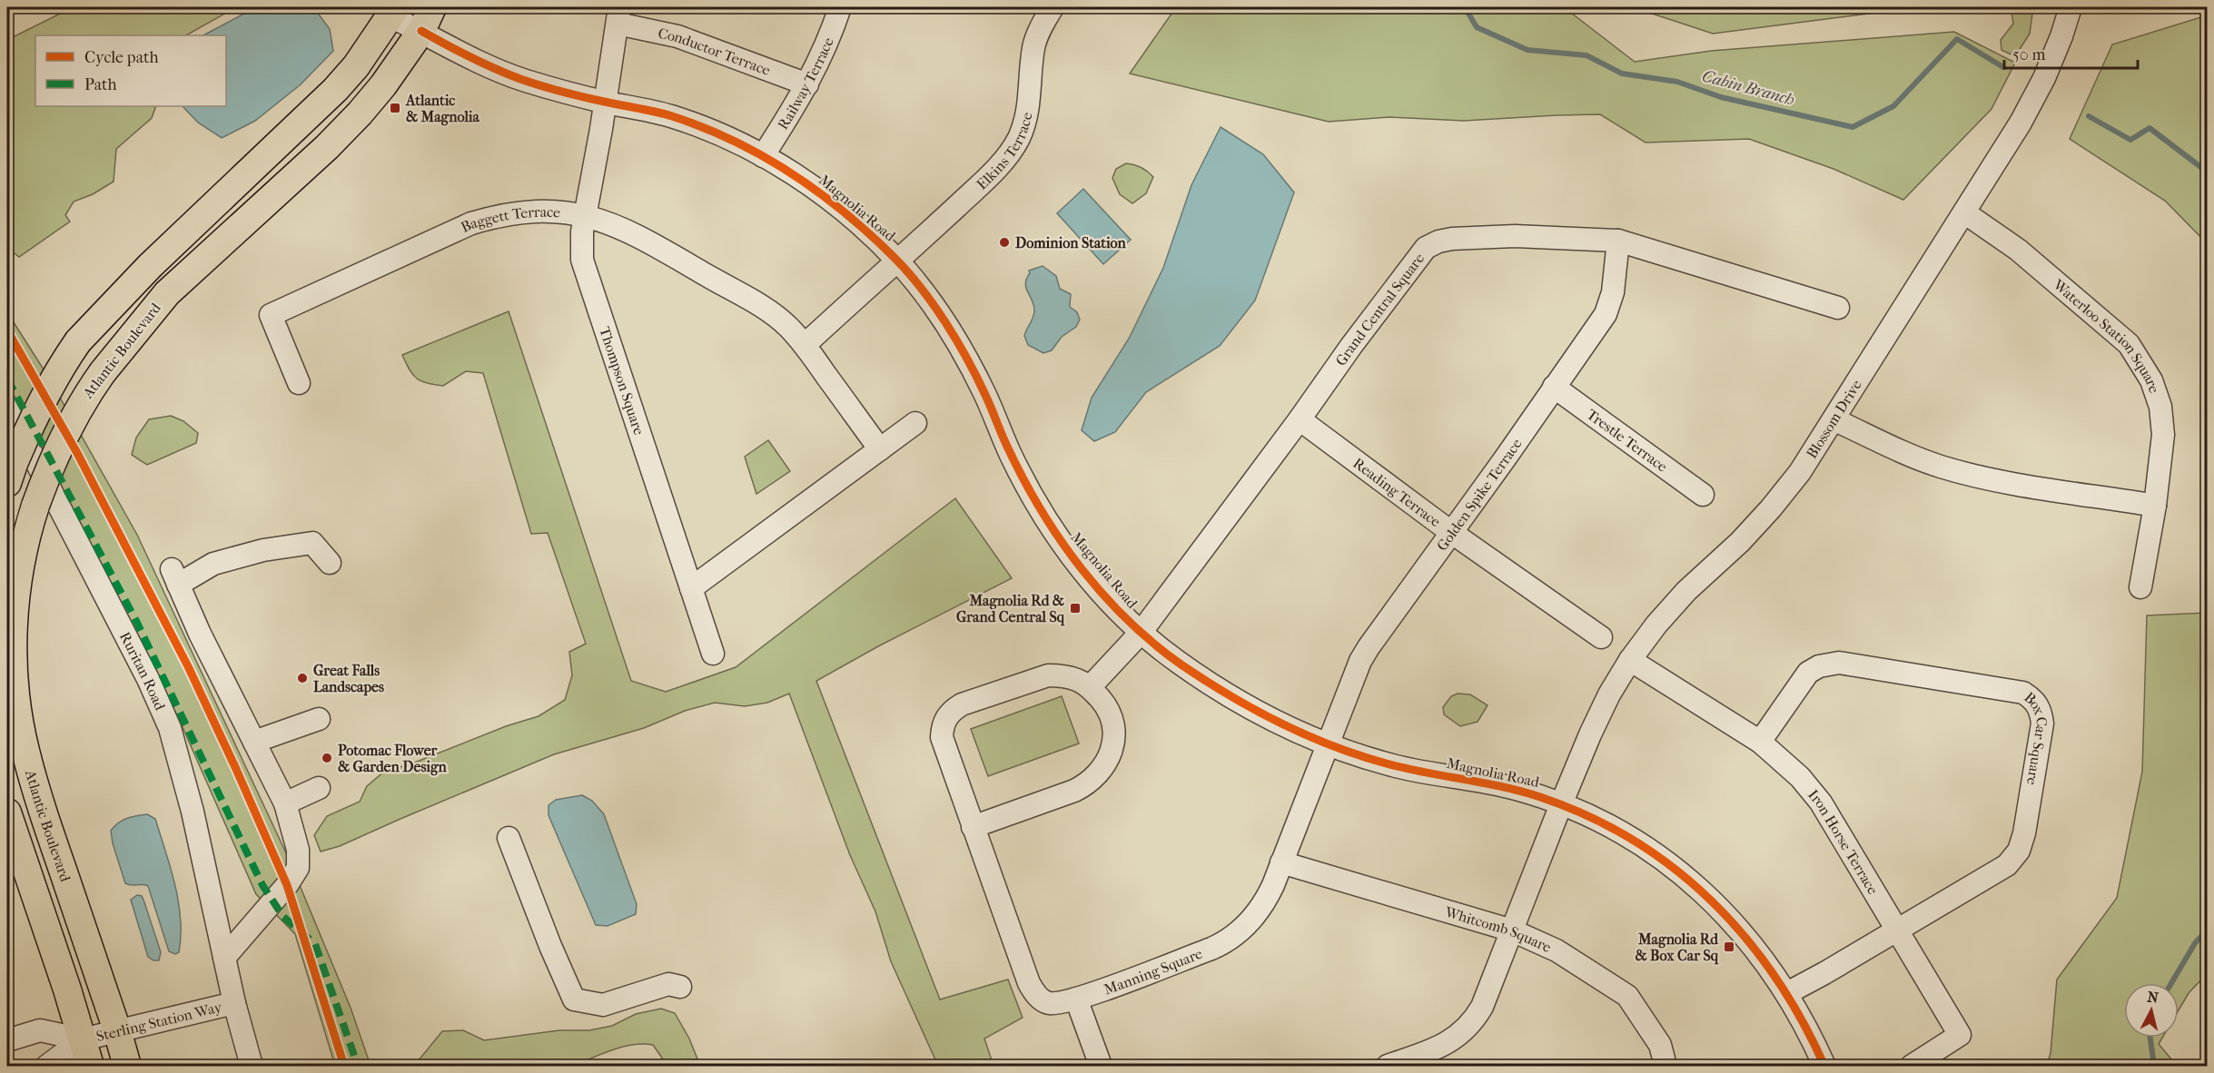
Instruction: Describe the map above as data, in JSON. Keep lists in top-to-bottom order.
{
  "streets": {
    "main road": ["Atlantic Boulevard"],
    "street": [
      "Conductor Terrace",
      "Railway Terrace",
      "Elkins Terrace",
      "Magnolia Road",
      "Baggett Terrace",
      "Grand Central Square",
      "Waterloo Station Square",
      "Thompson Square",
      "Blossom Drive",
      "Trestle Terrace",
      "Reading Terrace",
      "Golden Spike Terrace",
      "Ruritan Road",
      "Box Car Square",
      "Iron Horse Terrace",
      "Whitcomb Square",
      "Manning Square",
      "Sterling Station Way"
    ]
  },
  "crossings": [
    ["Conductor Terrace", "Railway Terrace"],
    ["Conductor Terrace", "Thompson Square"],
    ["Railway Terrace", "Magnolia Road"],
    ["Elkins Terrace", "Magnolia Road"],
    ["Magnolia Road", "Grand Central Square"],
    ["Magnolia Road", "Atlantic Boulevard"],
    ["Magnolia Road", "Thompson Square"],
    ["Magnolia Road", "Blossom Drive"],
    ["Magnolia Road", "Golden Spike Terrace"],
    ["Magnolia Road", "Box Car Square"],
    ["Magnolia Road", "Manning Square"],
    ["Baggett Terrace", "Thompson Square"],
    ["Grand Central Square", "Reading Terrace"],
    ["Grand Central Square", "Golden Spike Terrace"],
    ["Waterloo Station Square", "Blossom Drive"],
    ["Atlantic Boulevard", "Sterling Station Way"],
    ["Blossom Drive", "Iron Horse Terrace"],
    ["Blossom Drive", "Whitcomb Square"],
    ["Trestle Terrace", "Golden Spike Terrace"],
    ["Reading Terrace", "Golden Spike Terrace"],
    ["Golden Spike Terrace", "Manning Square"],
    ["Ruritan Road", "Sterling Station Way"],
    ["Box Car Square", "Iron Horse Terrace"],
    ["Whitcomb Square", "Manning Square"]
  ],
  "water": ["Cabin Branch"],
  "places": {
    "transit": ["Atlantic & Magnolia", "Magnolia Rd & Grand Central Sq", "Magnolia Rd & Box Car Sq"],
    "other": ["Dominion Station", "Great Falls Landscapes", "Potomac Flower & Garden Design"]
  },
  "legend": ["Cycle path", "Path"],
  "scale_bar": "50 m",
  "north": "top"
}
